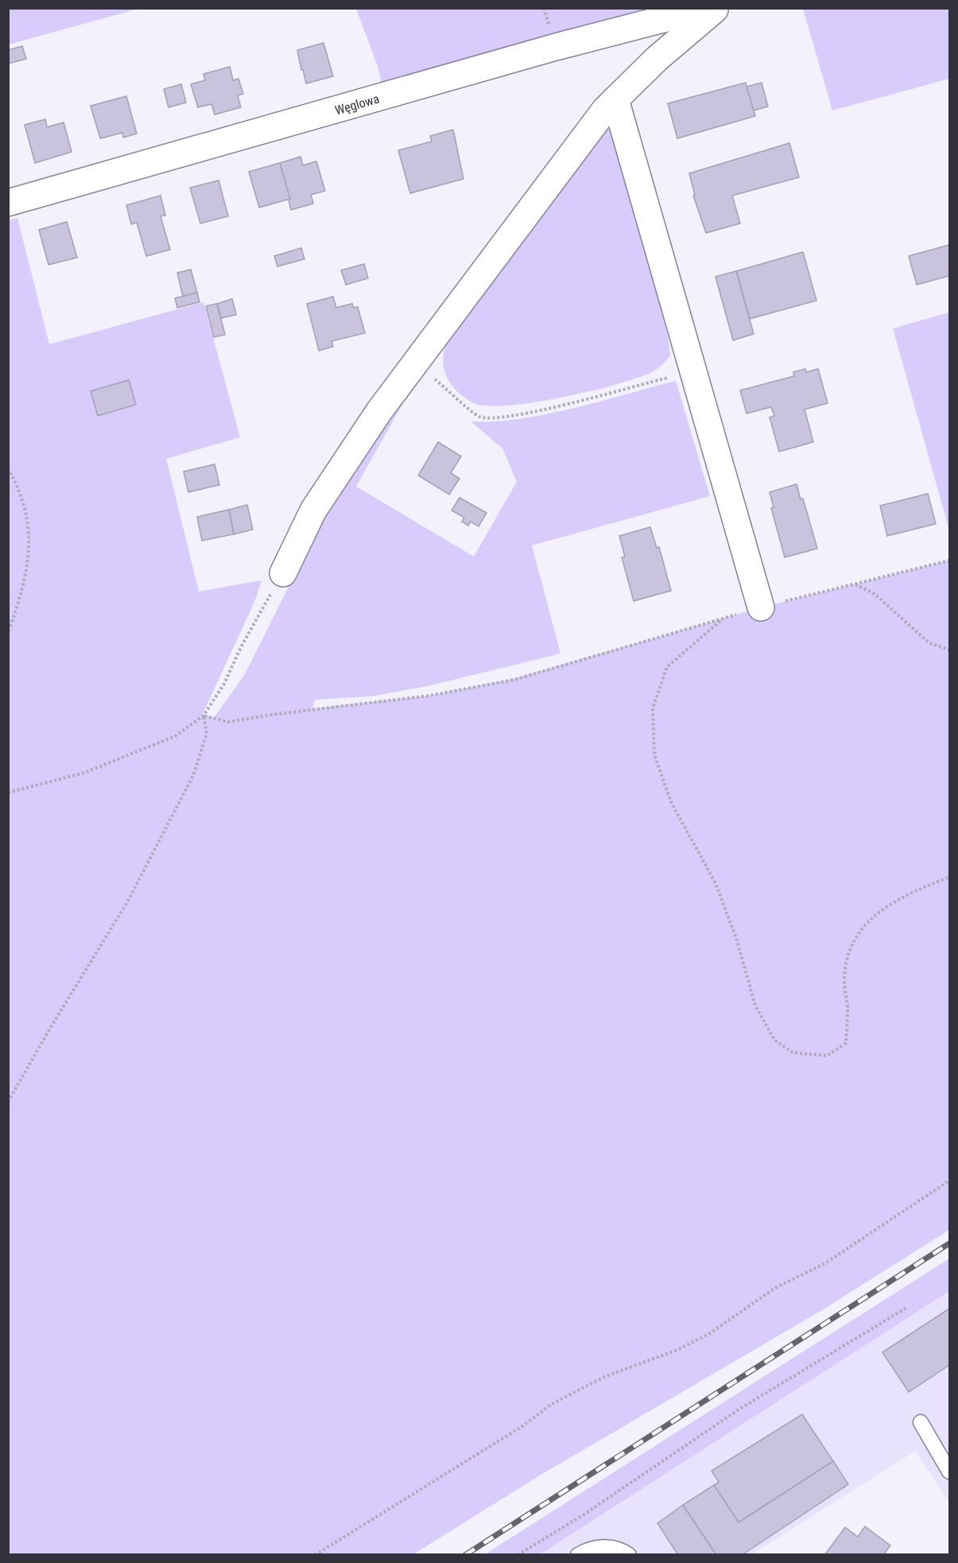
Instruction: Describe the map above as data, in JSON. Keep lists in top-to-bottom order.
{
  "streets": {
    "street": ["Węglowa"]
  }
}
